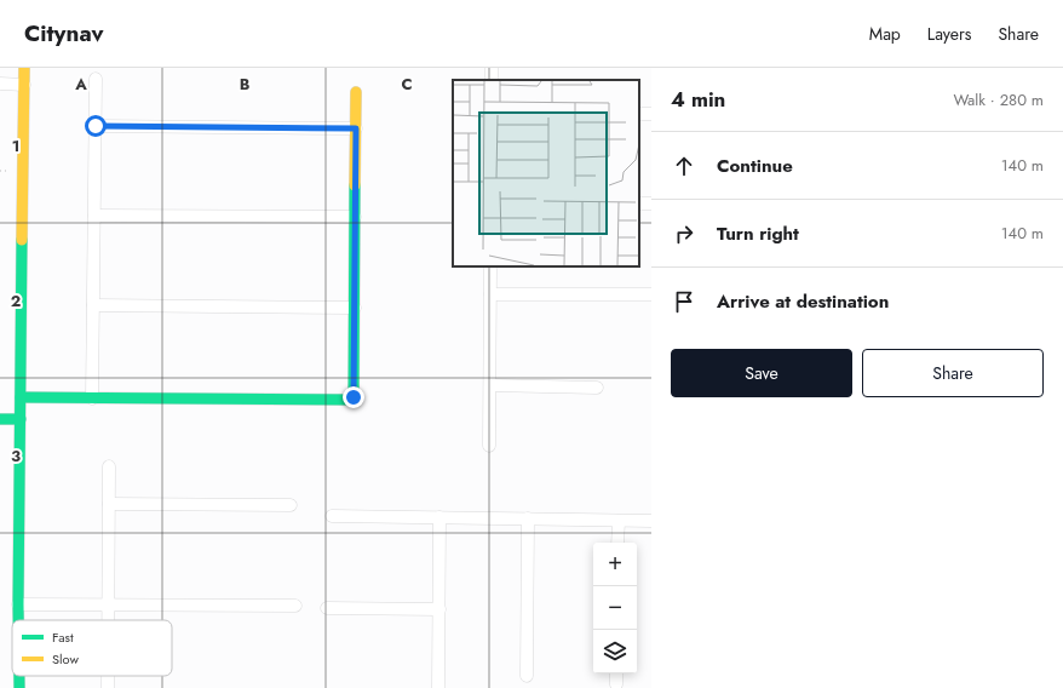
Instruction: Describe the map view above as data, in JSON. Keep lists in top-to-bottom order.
{
  "legend": ["Fast", "Slow"],
  "page": {
    "header": "Citynav",
    "nav": ["Map", "Layers", "Share"],
    "heading": ["4 min", "Walk · 280 m"],
    "list": [
      ["Continue", "140 m"],
      ["Turn right", "140 m"],
      "Arrive at destination"
    ],
    "buttons": ["Save", "Share"],
    "map_buttons": ["+", "−"]
  },
  "grid": {
    "columns": ["A", "B", "C"],
    "rows": ["1", "2", "3"]
  }
}
